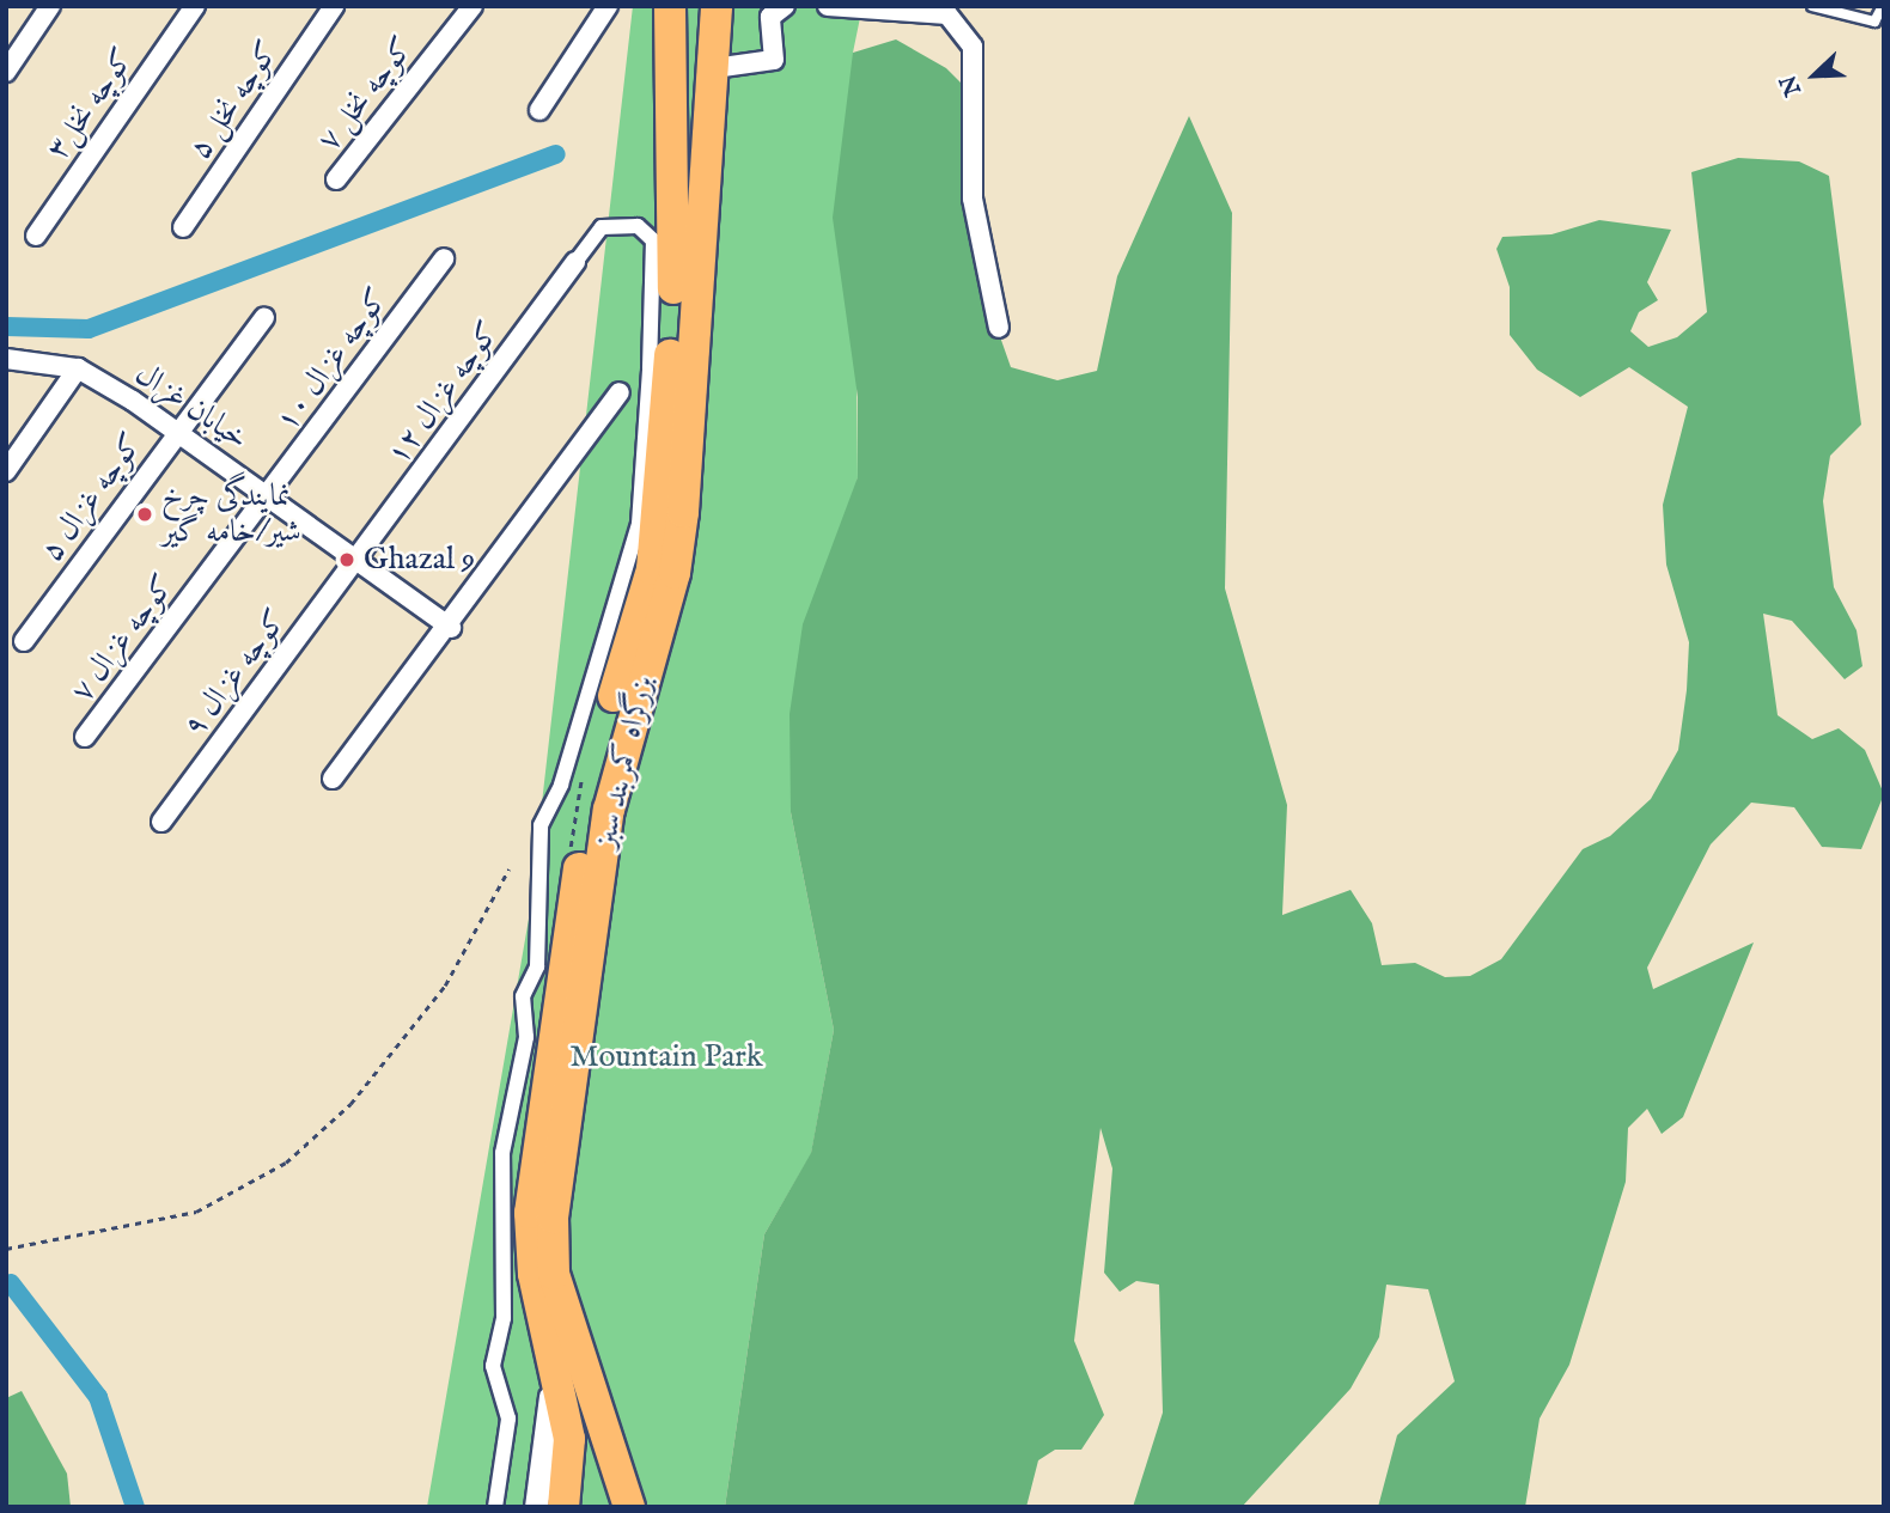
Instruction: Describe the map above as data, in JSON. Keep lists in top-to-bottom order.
{
  "streets": {
    "highway": ["بزرگراه کمربند سبز"],
    "street": [
      "کوچه نخل ۷",
      "کوچه نخل ۵",
      "کوچه نخل۳",
      "کوچه غزال ۱۰",
      "کوچه غزال ۱۲",
      "خیابان غزال",
      "کوچه غزال ۵",
      "کوچه غزال ۷",
      "کوچه غزال ۹"
    ]
  },
  "crossings": [
    ["کوچه غزال ۱۰", "خیابان غزال"],
    ["کوچه غزال ۱۰", "کوچه غزال ۷"],
    ["کوچه غزال ۱۲", "خیابان غزال"],
    ["کوچه غزال ۱۲", "کوچه غزال ۹"],
    ["خیابان غزال", "کوچه غزال ۵"],
    ["خیابان غزال", "کوچه غزال ۷"],
    ["خیابان غزال", "کوچه غزال ۹"]
  ],
  "parks": ["Mountain Park"],
  "places": ["نمایندگی چرخ شیر/خامه گیر", "Ghazal 9"],
  "north": "bottom left"
}
